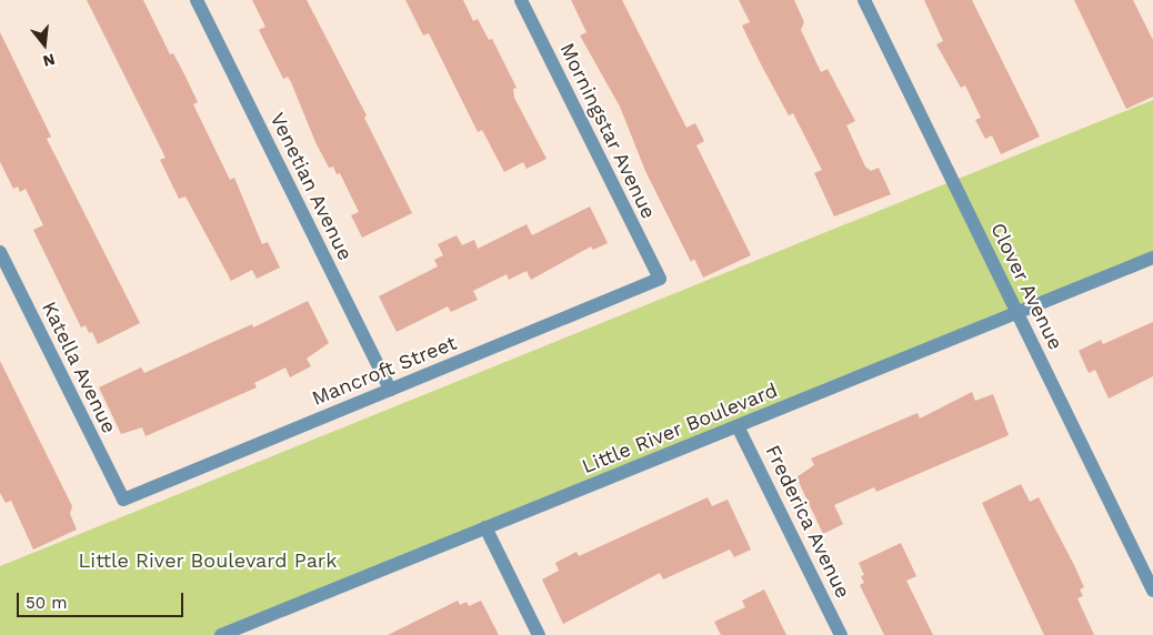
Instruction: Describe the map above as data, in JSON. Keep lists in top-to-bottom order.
{
  "streets": {
    "street": [
      "Morningstar Avenue",
      "Venetian Avenue",
      "Clover Avenue",
      "Katella Avenue",
      "Mancroft Street",
      "Little River Boulevard",
      "Frederica Avenue"
    ]
  },
  "crossings": [
    ["Morningstar Avenue", "Mancroft Street"],
    ["Venetian Avenue", "Mancroft Street"],
    ["Clover Avenue", "Little River Boulevard"],
    ["Katella Avenue", "Mancroft Street"],
    ["Little River Boulevard", "Frederica Avenue"]
  ],
  "parks": ["Little River Boulevard Park"],
  "scale_bar": "50 m",
  "north": "bottom"
}
